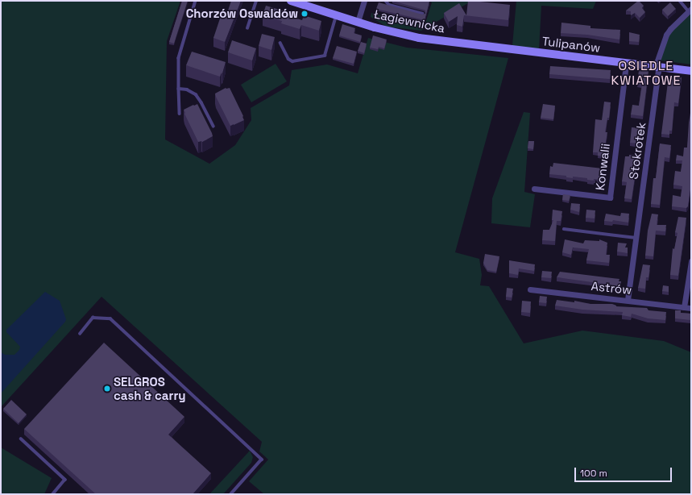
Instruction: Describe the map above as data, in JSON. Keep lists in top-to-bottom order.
{
  "streets": {
    "street": [
      "Łagiewnicka",
      "Tulipanów",
      "Stokrotek",
      "Konwalii",
      "Astrów"
    ]
  },
  "crossings": [
    ["Łagiewnicka", "Tulipanów"],
    ["Tulipanów", "Stokrotek"],
    ["Tulipanów", "Konwalii"],
    ["Stokrotek", "Astrów"]
  ],
  "districts": ["OSIEDLE KWIATOWE"],
  "places": ["Chorzów Oswaldów", "SELGROS cash & carry"],
  "scale_bar": "100 m"
}
